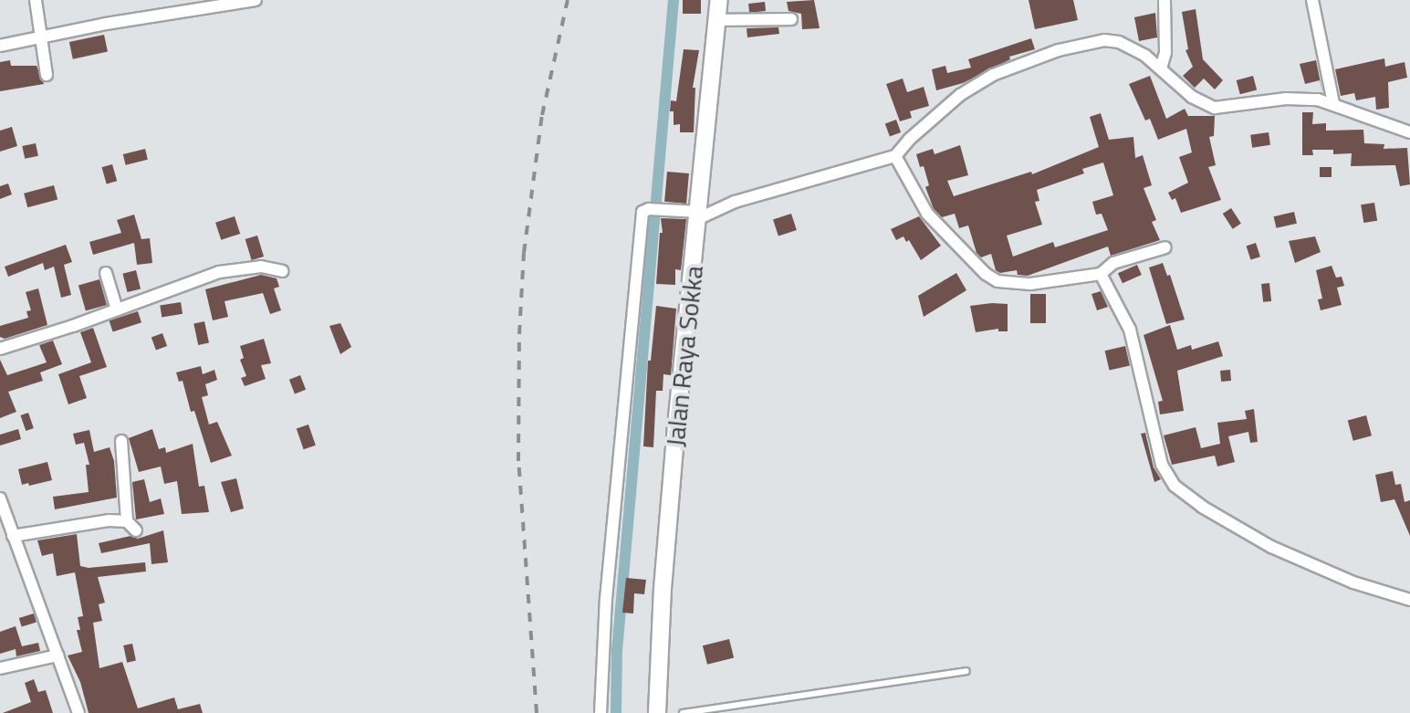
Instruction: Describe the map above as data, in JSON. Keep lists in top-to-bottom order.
{
  "streets": {
    "main road": ["Jalan Raya Sokka"]
  }
}
